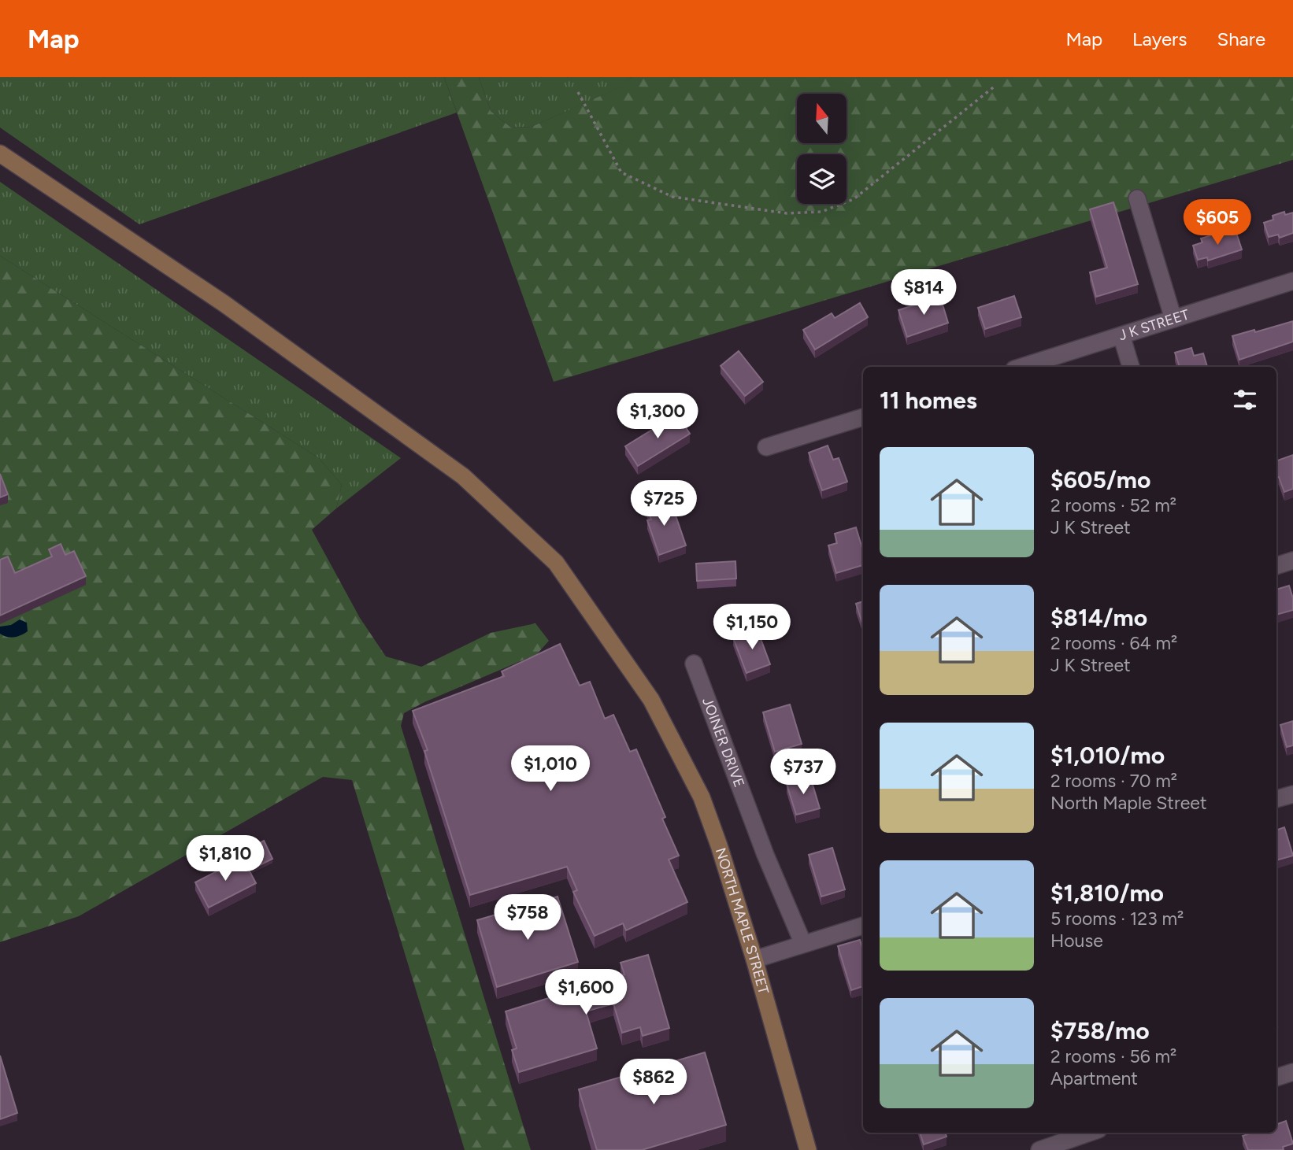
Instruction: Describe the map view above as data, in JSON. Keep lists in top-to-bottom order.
{
  "streets": {
    "main road": ["NORTH MAPLE STREET"],
    "street": ["J K STREET", "JOINER DRIVE"]
  },
  "north": "top",
  "page": {
    "header": "Map",
    "nav": ["Map", "Layers", "Share"],
    "price": [
      "$605",
      "$814",
      "$1,300",
      "$725",
      "$1,150",
      "$1,010",
      "$737",
      "$1,810",
      "$758",
      "$1,600",
      "$862"
    ],
    "heading": "11 homes",
    "list": [
      {
        "name": "$605/mo",
        "note": "2 rooms · 52 m² · J K Street"
      },
      {
        "name": "$814/mo",
        "note": "2 rooms · 64 m² · J K Street"
      },
      {
        "name": "$1,010/mo",
        "note": "2 rooms · 70 m² · North Maple Street"
      },
      {
        "name": "$1,810/mo",
        "note": "5 rooms · 123 m² · House"
      },
      {
        "name": "$758/mo",
        "note": "2 rooms · 56 m² · Apartment"
      }
    ]
  }
}
